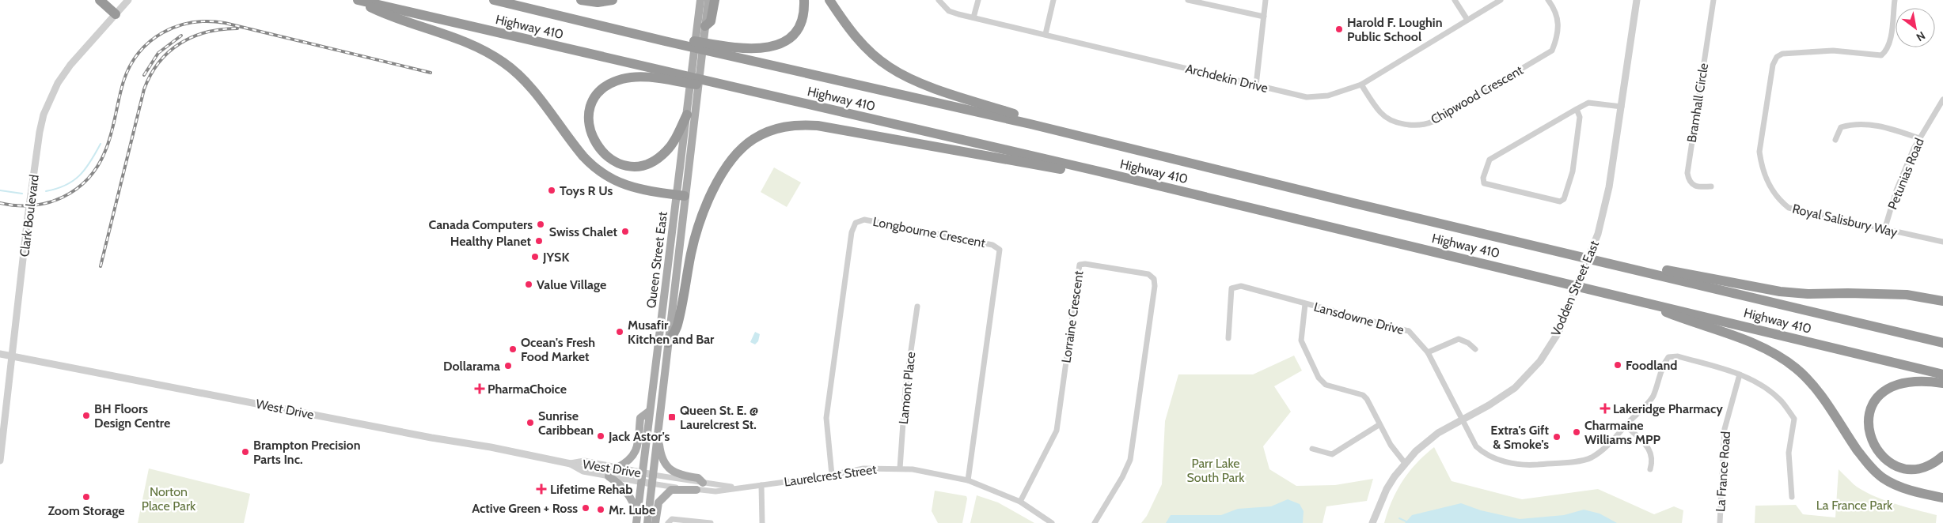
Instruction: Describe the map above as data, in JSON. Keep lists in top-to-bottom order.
{
  "streets": {
    "highway": ["Highway 410"],
    "main road": ["Queen Street East"],
    "street": [
      "Archdekin Drive",
      "Chipwood Crescent",
      "Bramhall Circle",
      "Petunias Road",
      "Clark Boulevard",
      "Royal Salisbury Way",
      "Longbourne Crescent",
      "Vodden Street East",
      "Lorraine Crescent",
      "Lansdowne Drive",
      "Lamont Place",
      "West Drive",
      "La France Road",
      "Laurelcrest Street"
    ]
  },
  "crossings": [
    ["Archdekin Drive", "Chipwood Crescent"],
    ["Petunias Road", "Royal Salisbury Way"],
    ["Clark Boulevard", "West Drive"],
    ["Longbourne Crescent", "Laurelcrest Street"],
    ["Queen Street East", "West Drive"],
    ["Queen Street East", "Laurelcrest Street"],
    ["Vodden Street East", "Lansdowne Drive"],
    ["Lorraine Crescent", "Laurelcrest Street"],
    ["Lansdowne Drive", "La France Road"],
    ["Lamont Place", "Laurelcrest Street"],
    ["West Drive", "Laurelcrest Street"]
  ],
  "parks": ["Parr Lake South Park", "Norton Place Park", "La France Park"],
  "places": {
    "other": [
      "Harold F. Loughin Public School",
      "Toys R Us",
      "Canada Computers",
      "Swiss Chalet",
      "Healthy Planet",
      "JYSK",
      "Value Village",
      "Musafir Kitchen and Bar",
      "Ocean's Fresh Food Market",
      "Foodland",
      "Dollarama",
      "BH Floors Design Centre",
      "Sunrise Caribbean",
      "Charmaine Williams MPP",
      "Jack Astor's",
      "Extra's Gift & Smoke's",
      "Brampton Precision Parts Inc.",
      "Zoom Storage",
      "Active Green + Ross",
      "Mr. Lube"
    ],
    "health": ["PharmaChoice", "Lakeridge Pharmacy", "Lifetime Rehab"],
    "transit": ["Queen St. E. @ Laurelcrest St."]
  },
  "north": "bottom right"
}
